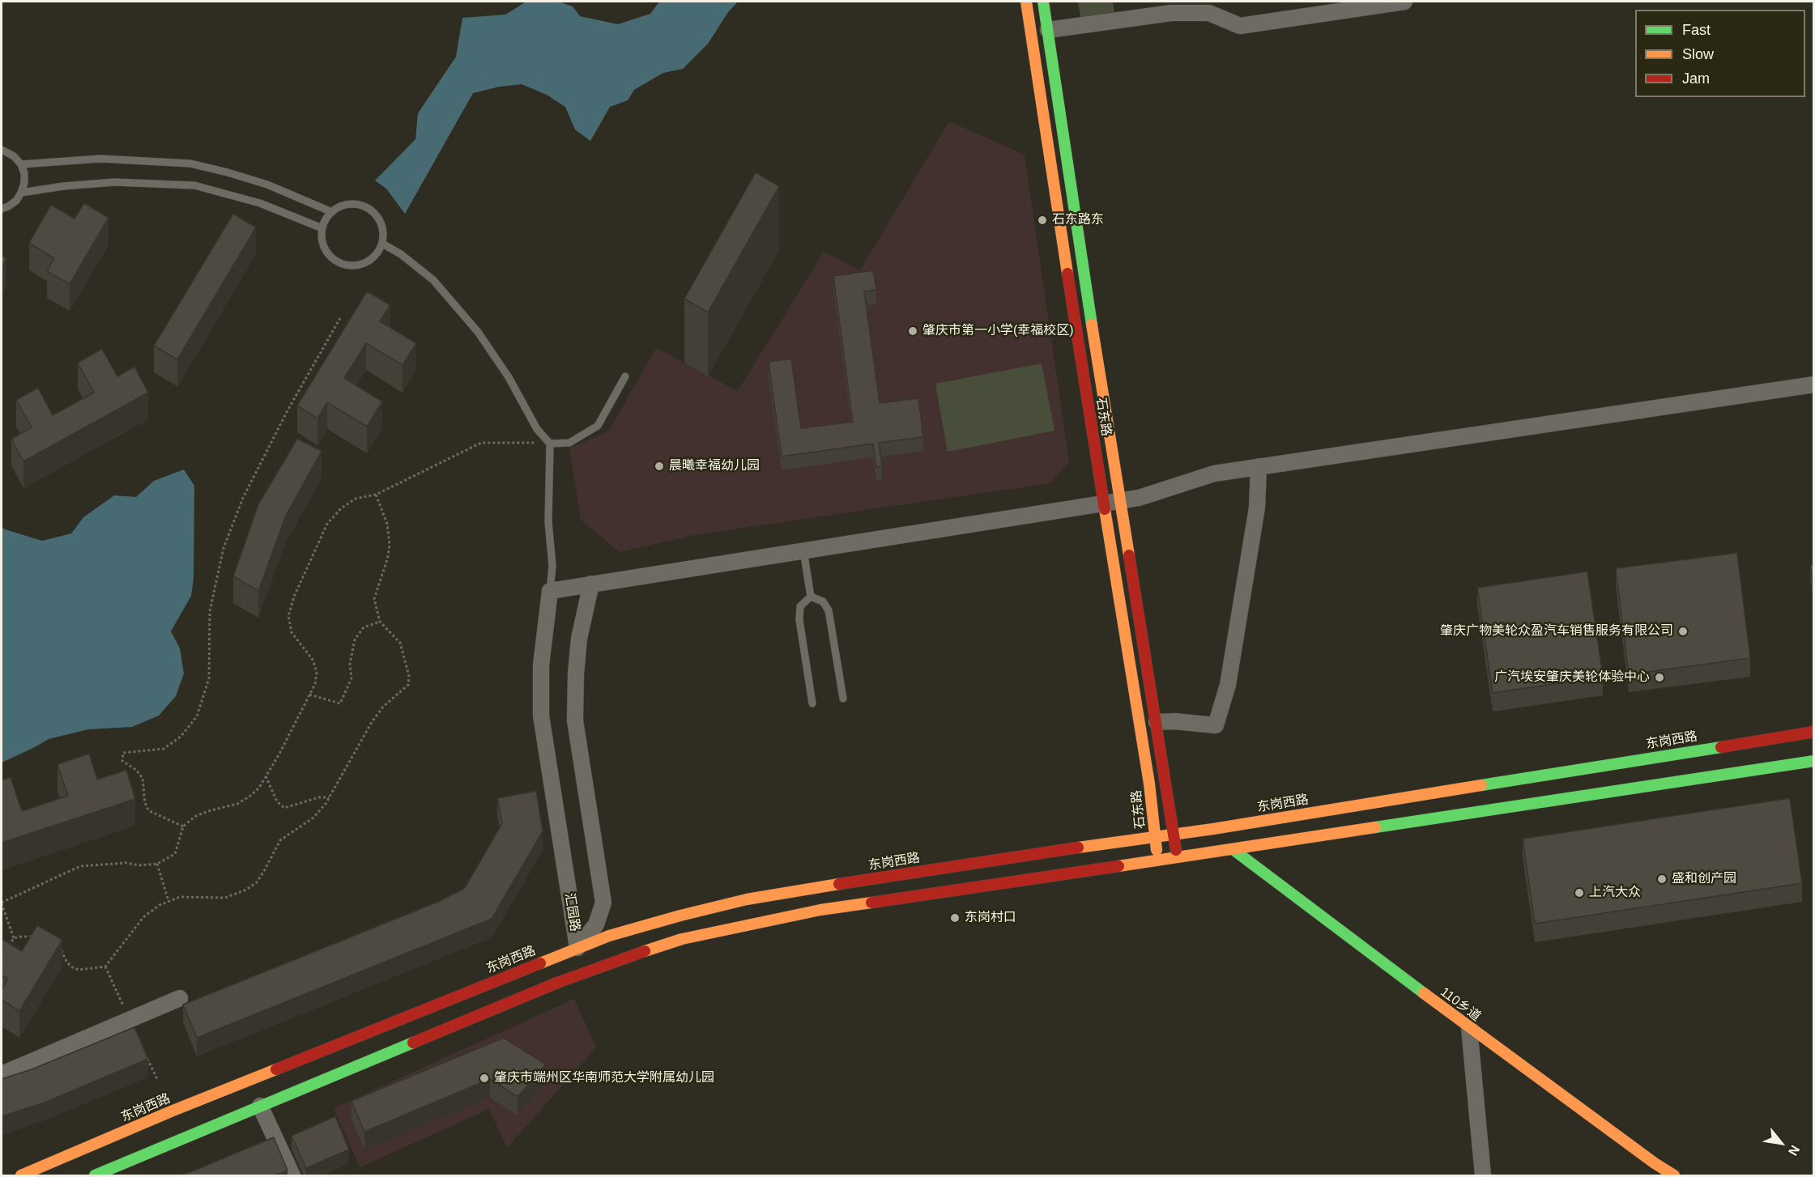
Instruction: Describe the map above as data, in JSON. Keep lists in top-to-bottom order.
{
  "streets": {
    "main road": ["石东路", "东岗西路", "110乡道"],
    "street": ["汇园路"]
  },
  "crossings": [
    ["石东路", "东岗西路"],
    ["东岗西路", "汇园路"]
  ],
  "places": [
    "石东路东",
    "肇庆市第一小学(幸福校区)",
    "晨曦幸福幼儿园",
    "肇庆广物美轮众盈汽车销售服务有限公司",
    "广汽埃安肇庆美轮体验中心",
    "盛和创产园",
    "上汽大众",
    "东岗村口",
    "肇庆市端州区华南师范大学附属幼儿园"
  ],
  "legend": ["Fast", "Slow", "Jam"],
  "north": "bottom right"
}
